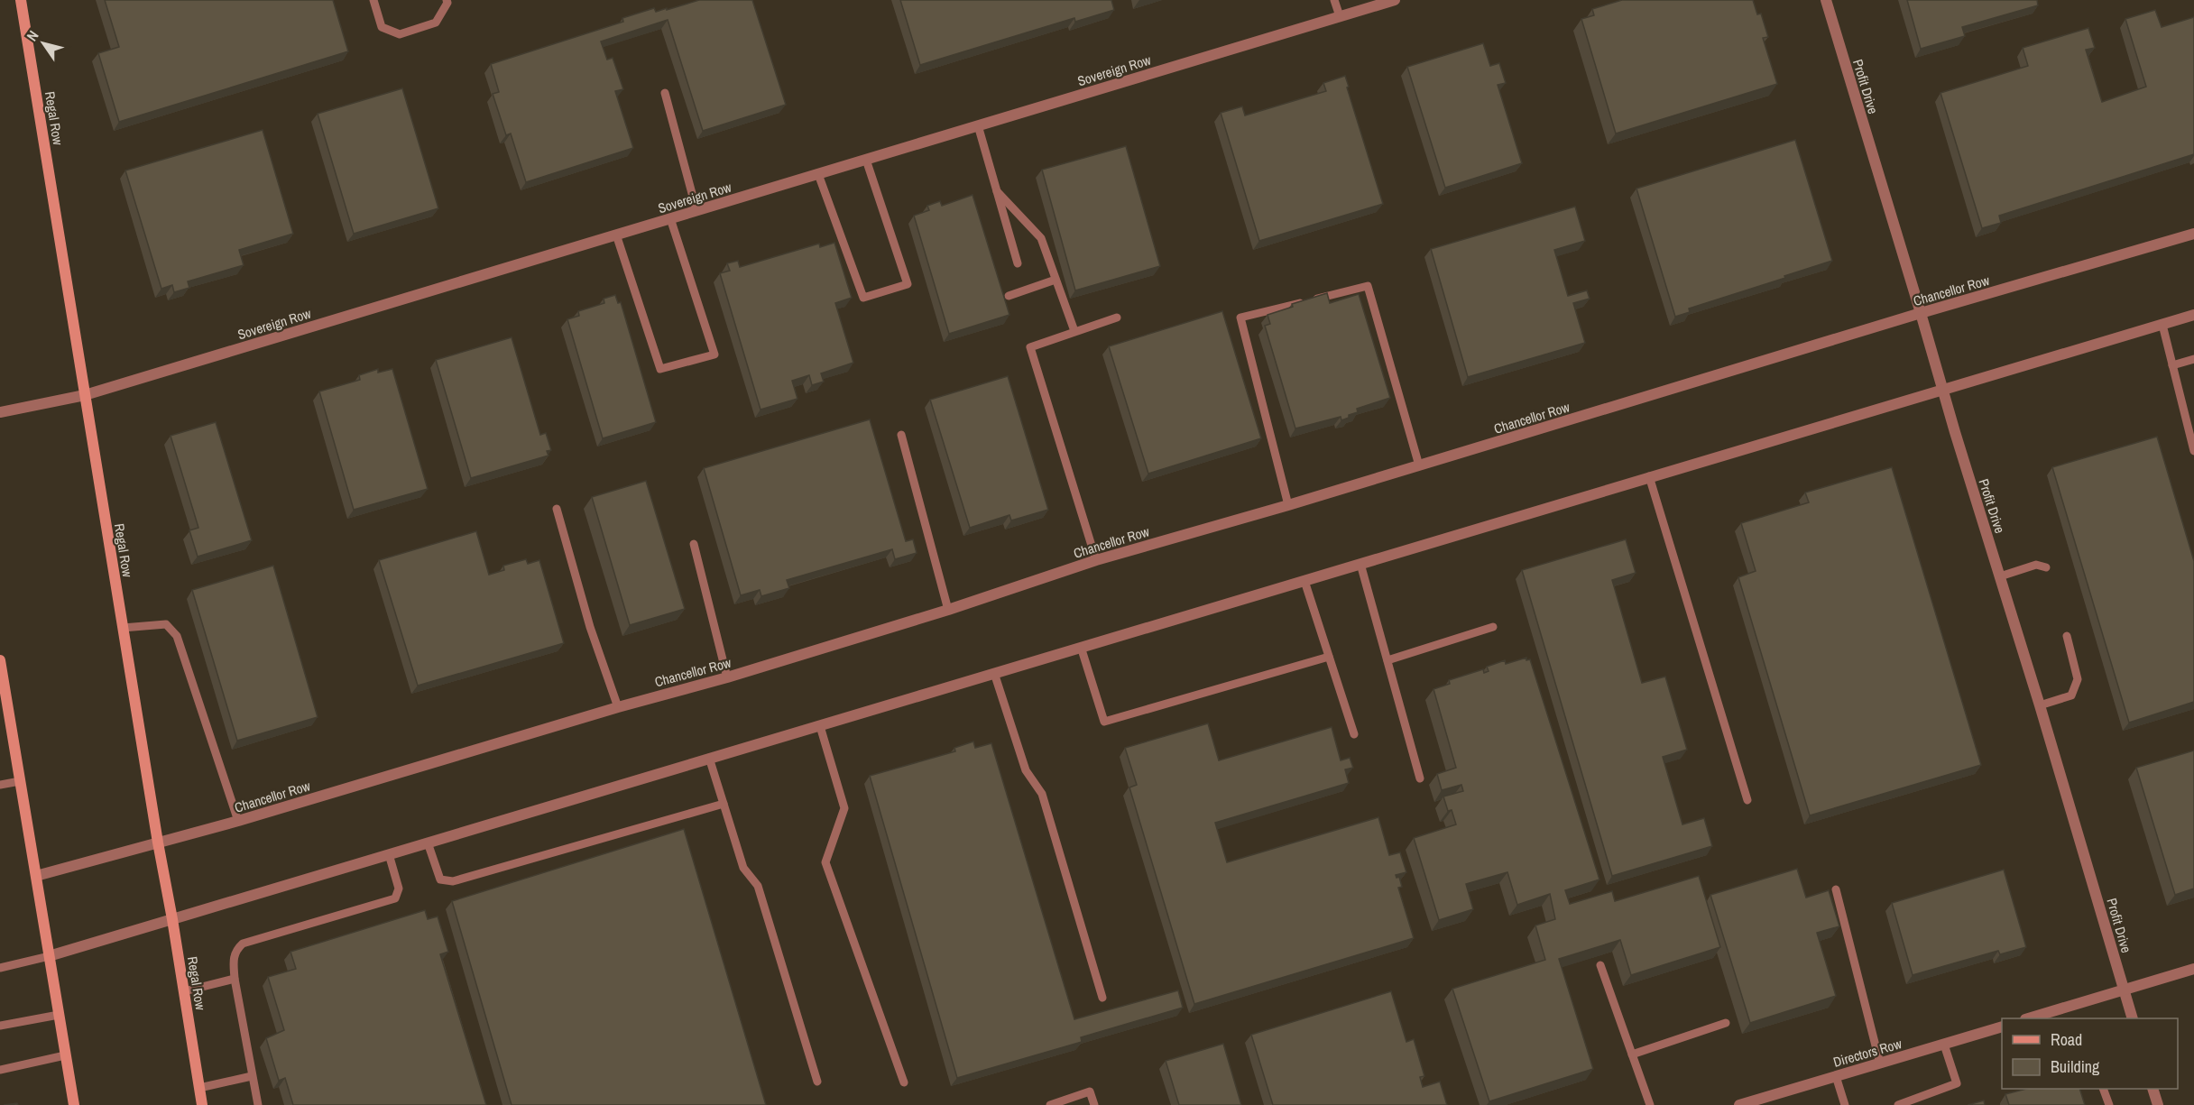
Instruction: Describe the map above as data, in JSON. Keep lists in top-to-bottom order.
{
  "streets": {
    "main road": ["Regal Row"],
    "street": [
      "Sovereign Row",
      "Profit Drive",
      "Chancellor Row",
      "Directors Row"
    ]
  },
  "crossings": [
    ["Sovereign Row", "Regal Row"],
    ["Profit Drive", "Chancellor Row"],
    ["Regal Row", "Chancellor Row"]
  ],
  "legend": ["Road", "Building"],
  "north": "top left"
}
